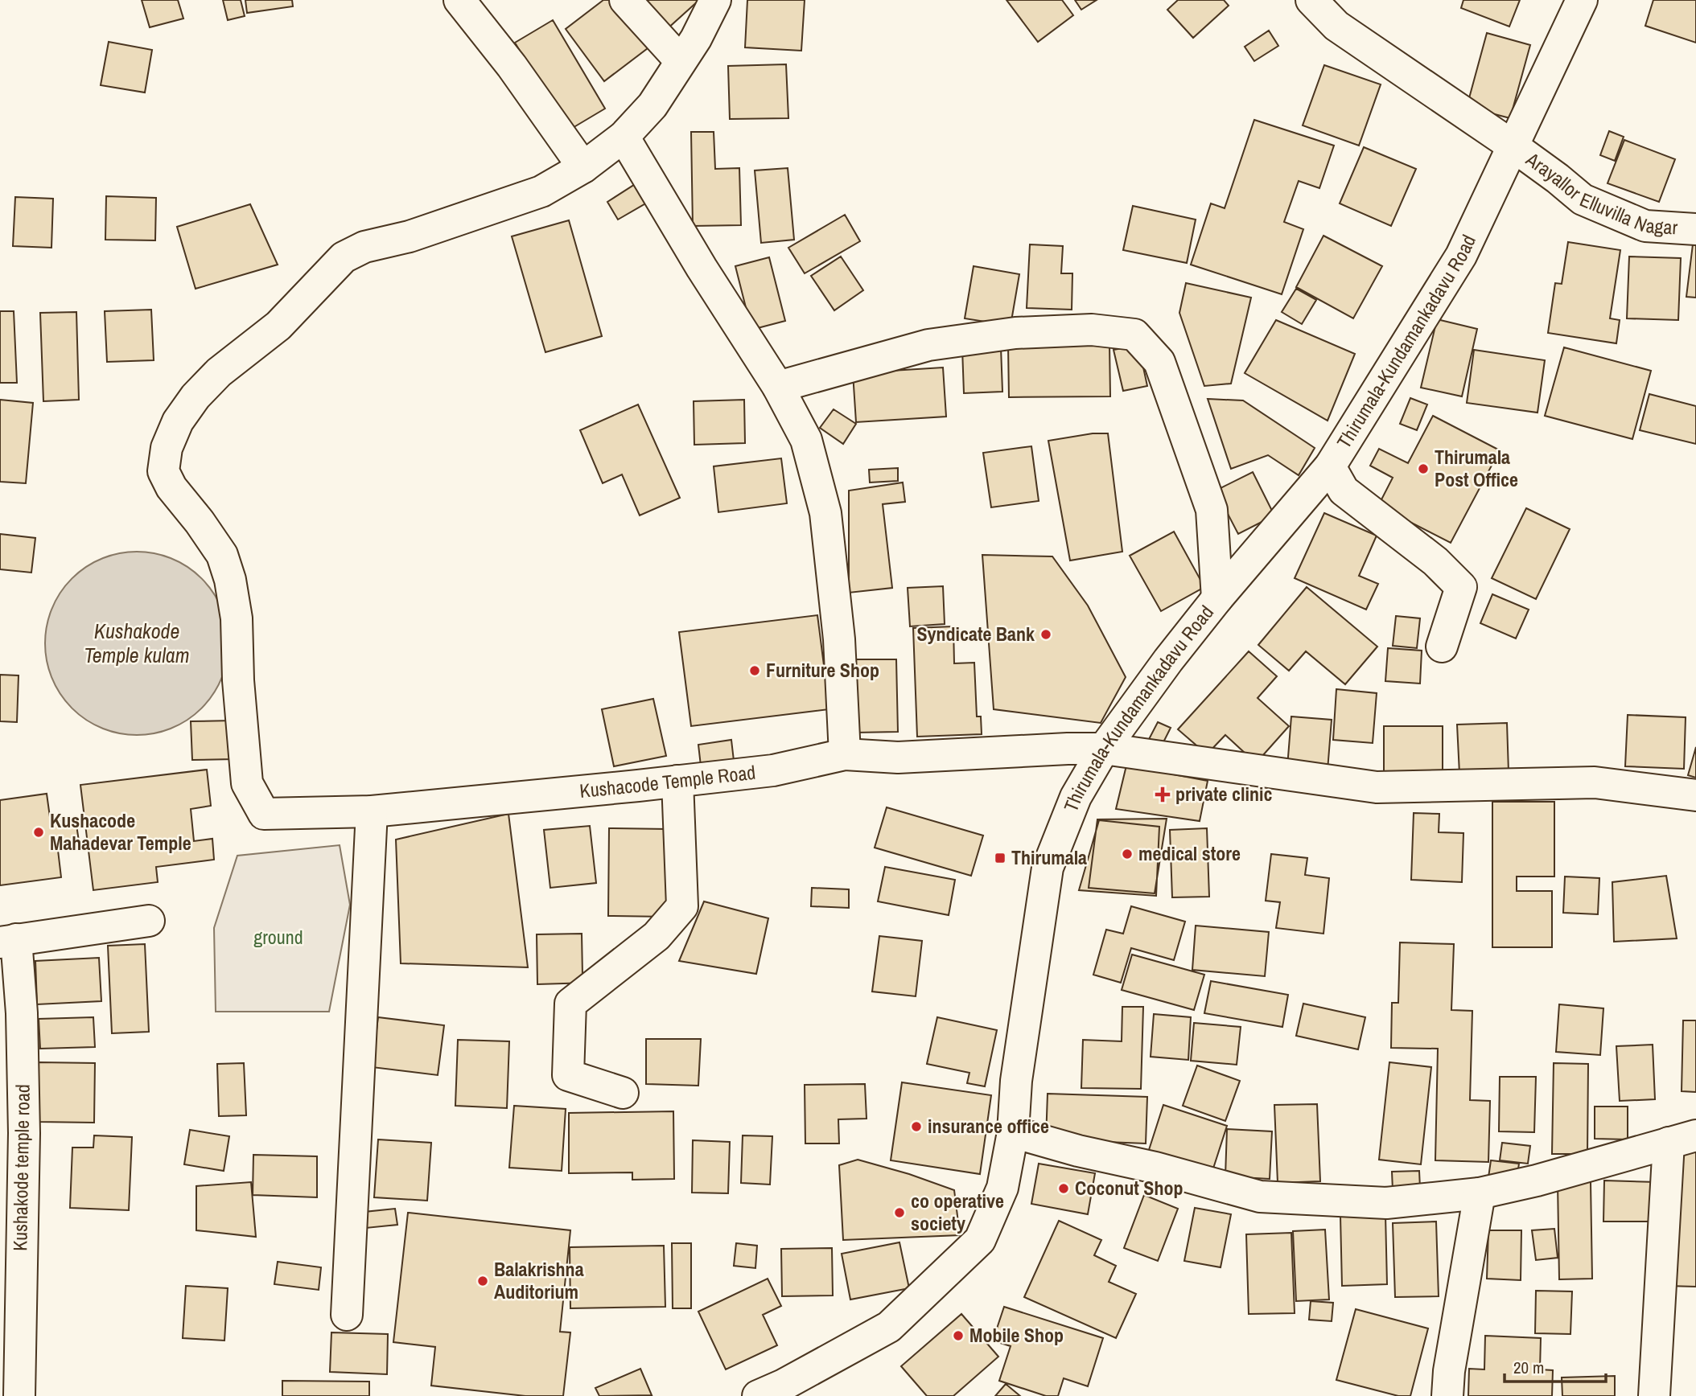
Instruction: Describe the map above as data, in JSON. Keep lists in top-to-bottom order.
{
  "streets": {
    "street": [
      "Arayallor Elluvilla Nagar",
      "Thirumala-Kundamankadavu Road",
      "Kushacode Temple Road",
      "Kushakode temple road"
    ]
  },
  "crossings": [
    ["Arayallor Elluvilla Nagar", "Thirumala-Kundamankadavu Road"],
    ["Thirumala-Kundamankadavu Road", "Kushacode Temple Road"]
  ],
  "water": ["Kushakode Temple kulam"],
  "parks": ["ground"],
  "places": {
    "other": [
      "Thirumala Post Office",
      "Syndicate Bank",
      "Furniture Shop",
      "Kushacode Mahadevar Temple",
      "medical store",
      "insurance office",
      "Coconut Shop",
      "co operative society",
      "Balakrishna Auditorium",
      "Mobile Shop"
    ],
    "health": ["private clinic"],
    "transit": ["Thirumala"]
  },
  "scale_bar": "20 m"
}
